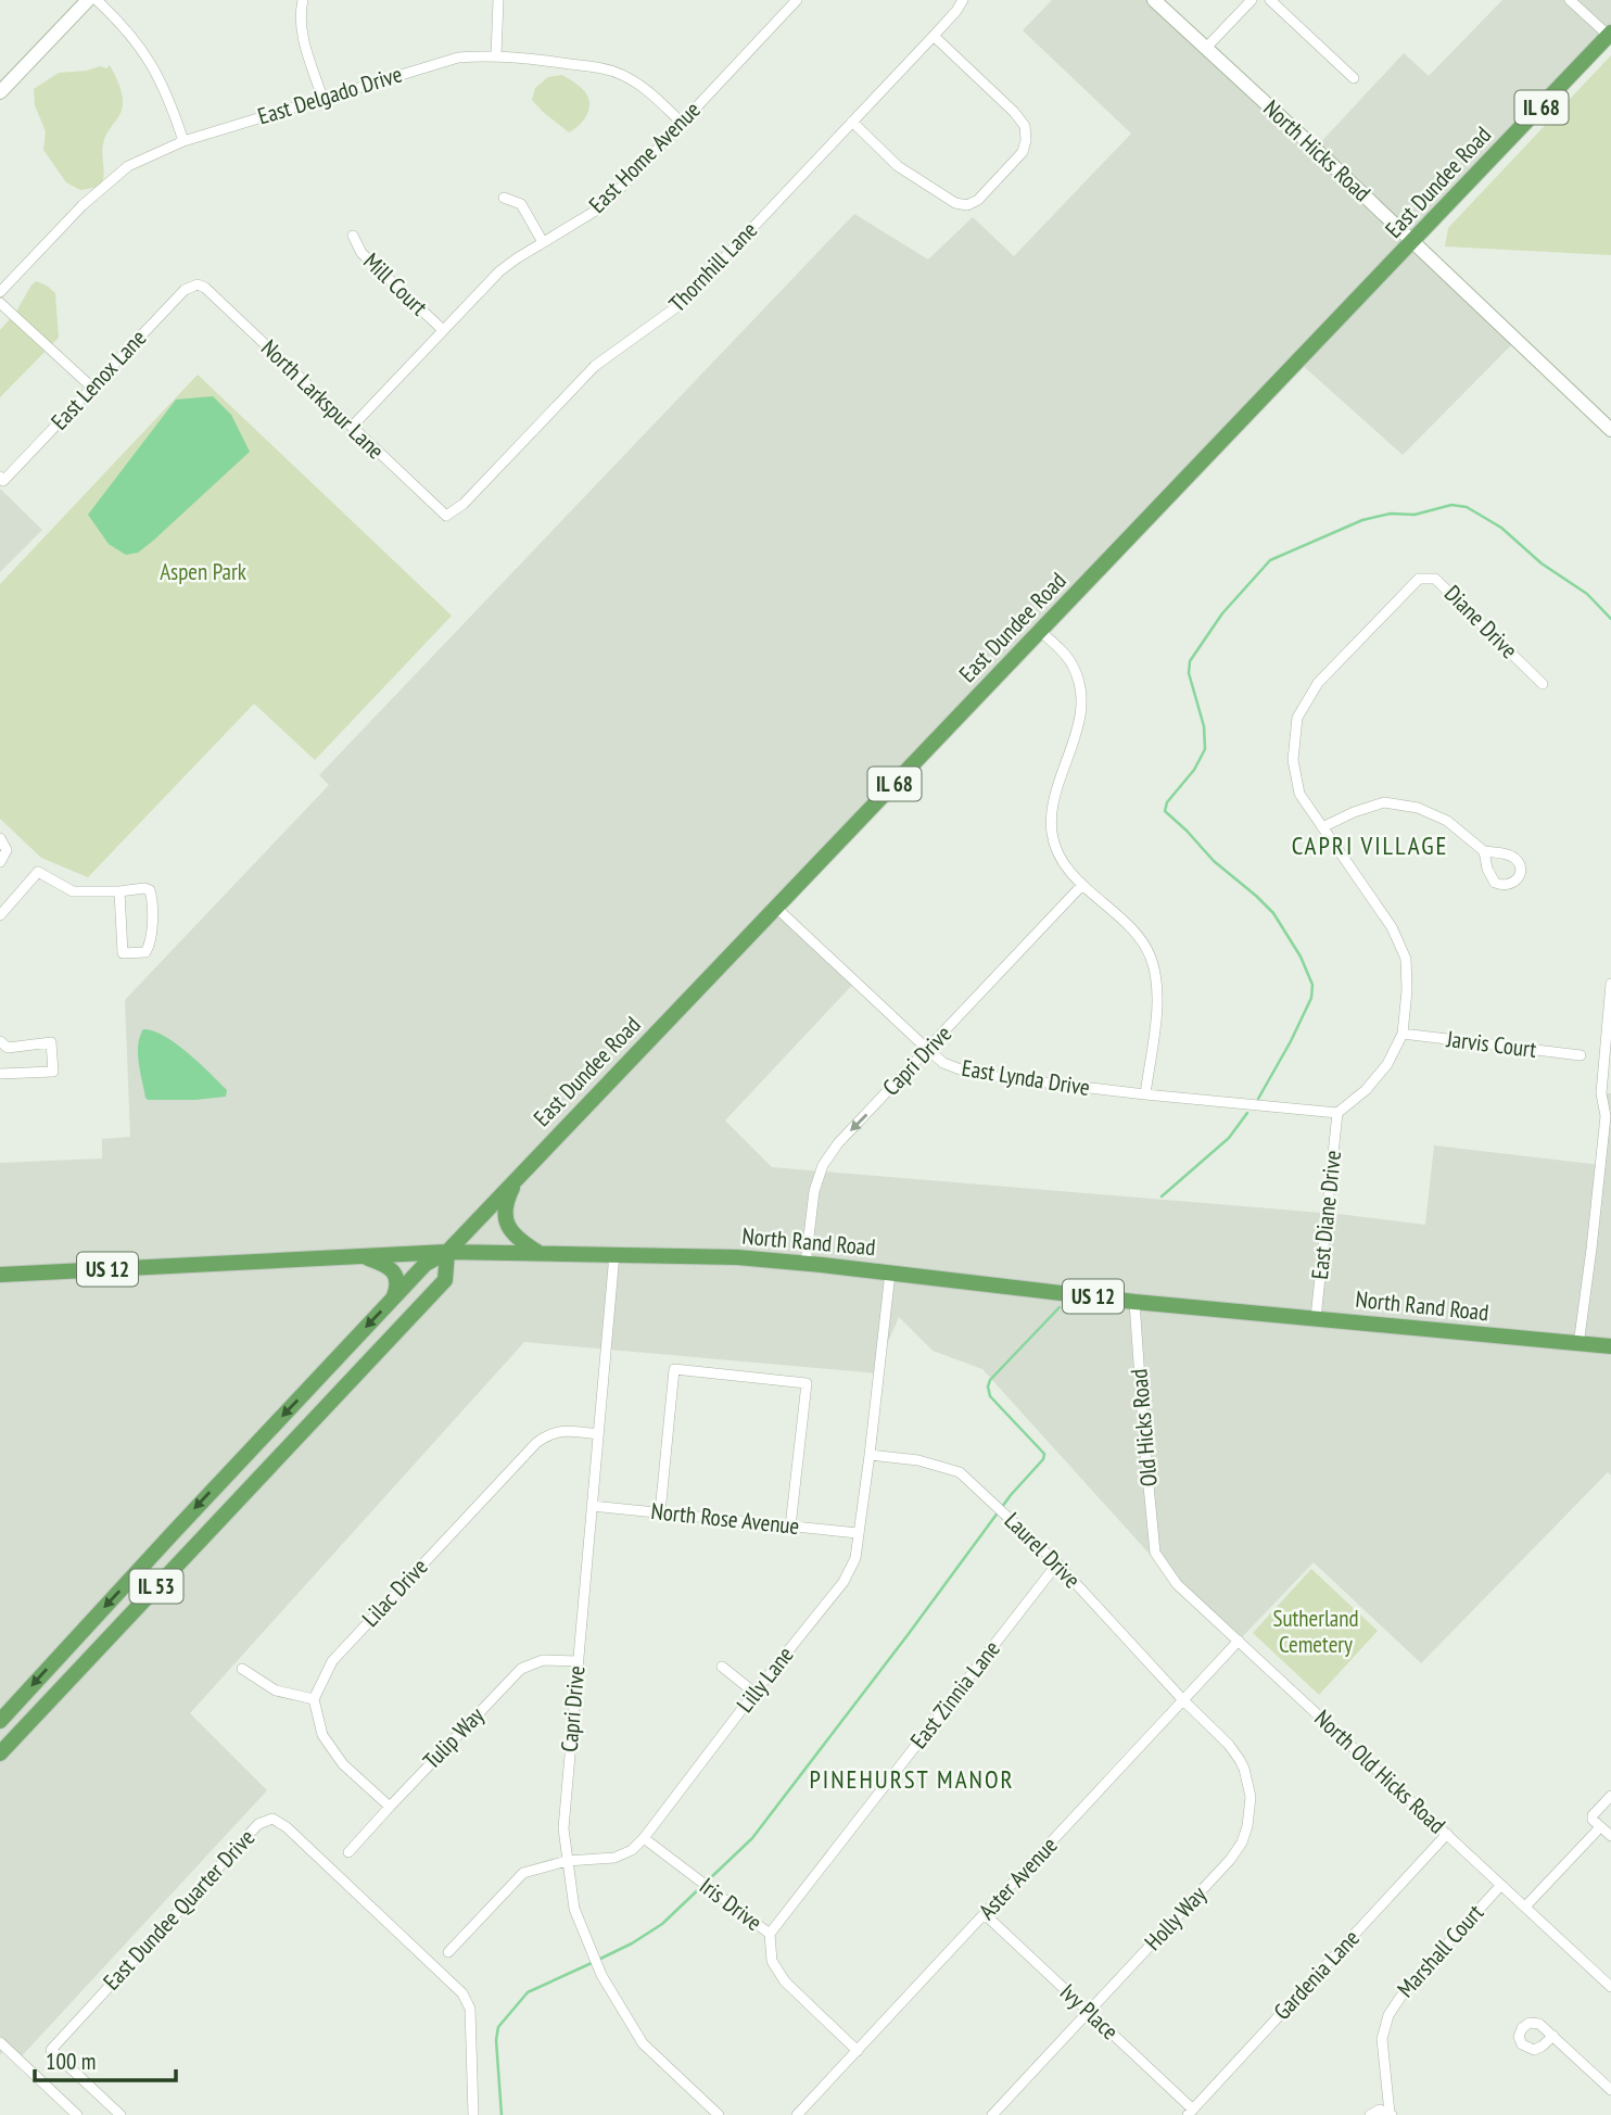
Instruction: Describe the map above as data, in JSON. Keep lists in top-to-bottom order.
{
  "streets": {
    "main road": [
      "IL 68",
      "North Hicks Road",
      "East Dundee Road",
      "North Rand Road",
      "US 12",
      "IL 53"
    ],
    "street": [
      "East Delgado Drive",
      "East Home Avenue",
      "Thornhill Lane",
      "Mill Court",
      "East Lenox Lane",
      "North Larkspur Lane",
      "Diane Drive",
      "Jarvis Court",
      "Capri Drive",
      "East Lynda Drive",
      "East Diane Drive",
      "Old Hicks Road",
      "North Rose Avenue",
      "Laurel Drive",
      "Lilac Drive",
      "Lilly Lane",
      "East Zinnia Lane",
      "Tulip Way",
      "North Old Hicks Road",
      "Aster Avenue",
      "Iris Drive",
      "East Dundee Quarter Drive",
      "Holly Way",
      "Marshall Court",
      "Gardenia Lane",
      "Ivy Place"
    ]
  },
  "crossings": [
    ["East Delgado Drive", "East Home Avenue"],
    ["North Hicks Road", "East Dundee Road"],
    ["East Home Avenue", "Mill Court"],
    ["East Home Avenue", "North Larkspur Lane"],
    ["East Dundee Road", "East Lynda Drive"],
    ["East Dundee Road", "North Rand Road"],
    ["Thornhill Lane", "North Larkspur Lane"],
    ["East Lenox Lane", "North Larkspur Lane"],
    ["Capri Drive", "East Lynda Drive"],
    ["Capri Drive", "North Rand Road"],
    ["Capri Drive", "North Rose Avenue"],
    ["Capri Drive", "Lilac Drive"],
    ["Capri Drive", "Lilly Lane"],
    ["Capri Drive", "Tulip Way"],
    ["East Lynda Drive", "East Diane Drive"],
    ["East Diane Drive", "North Rand Road"],
    ["North Rand Road", "Old Hicks Road"],
    ["North Rand Road", "Lilly Lane"],
    ["Old Hicks Road", "North Old Hicks Road"],
    ["North Rose Avenue", "Lilly Lane"],
    ["Laurel Drive", "Lilly Lane"],
    ["Laurel Drive", "East Zinnia Lane"],
    ["Laurel Drive", "Aster Avenue"],
    ["Laurel Drive", "Holly Way"],
    ["Lilly Lane", "Iris Drive"],
    ["East Zinnia Lane", "Iris Drive"],
    ["North Old Hicks Road", "Aster Avenue"],
    ["North Old Hicks Road", "Marshall Court"],
    ["North Old Hicks Road", "Gardenia Lane"],
    ["Aster Avenue", "Iris Drive"],
    ["Aster Avenue", "Holly Way"],
    ["Aster Avenue", "Ivy Place"],
    ["Holly Way", "Ivy Place"],
    ["Gardenia Lane", "Ivy Place"]
  ],
  "districts": ["CAPRI VILLAGE", "PINEHURST MANOR"],
  "parks": ["Aspen Park", "Sutherland Cemetery"],
  "scale_bar": "100 m"
}
